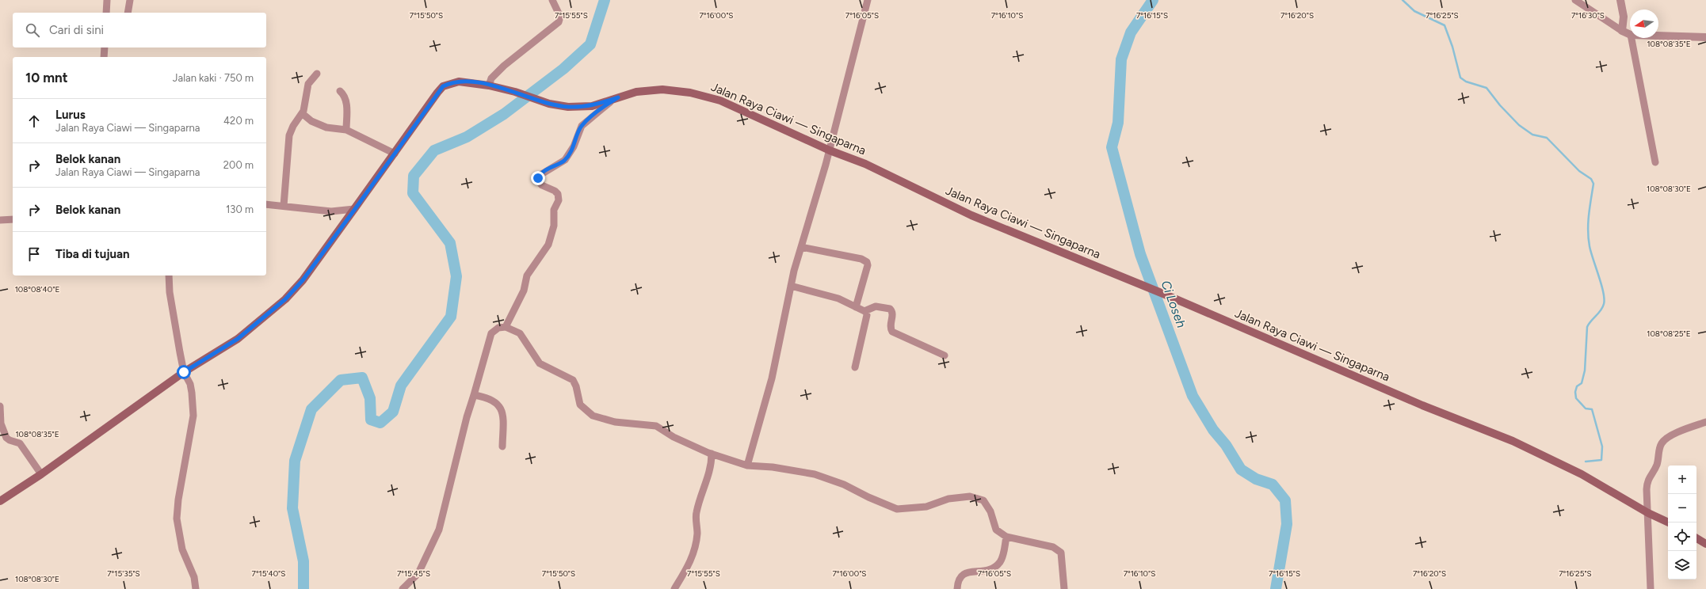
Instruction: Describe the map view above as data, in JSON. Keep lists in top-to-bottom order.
{
  "streets": {
    "main road": ["Jalan Raya Ciawi — Singaparna"]
  },
  "water": ["Ci Loseh"],
  "north": "left",
  "page": {
    "search": "Cari di sini",
    "heading": ["10 mnt", "Jalan kaki · 750 m"],
    "list": [
      ["Lurus", "Jalan Raya Ciawi — Singaparna", "420 m"],
      ["Belok kanan", "Jalan Raya Ciawi — Singaparna", "200 m"],
      ["Belok kanan", "130 m"],
      "Tiba di tujuan"
    ],
    "map_buttons": ["+", "−"]
  },
  "coordinates": [
    "7°15'50\"S",
    "7°15'55\"S",
    "7°16'00\"S",
    "7°16'05\"S",
    "7°16'10\"S",
    "7°16'15\"S",
    "7°16'20\"S",
    "7°16'25\"S",
    "7°16'30\"S",
    "108°08'35\"E",
    "108°08'30\"E",
    "108°08'40\"E",
    "108°08'25\"E",
    "7°15'35\"S",
    "7°15'40\"S",
    "7°15'45\"S"
  ]
}
